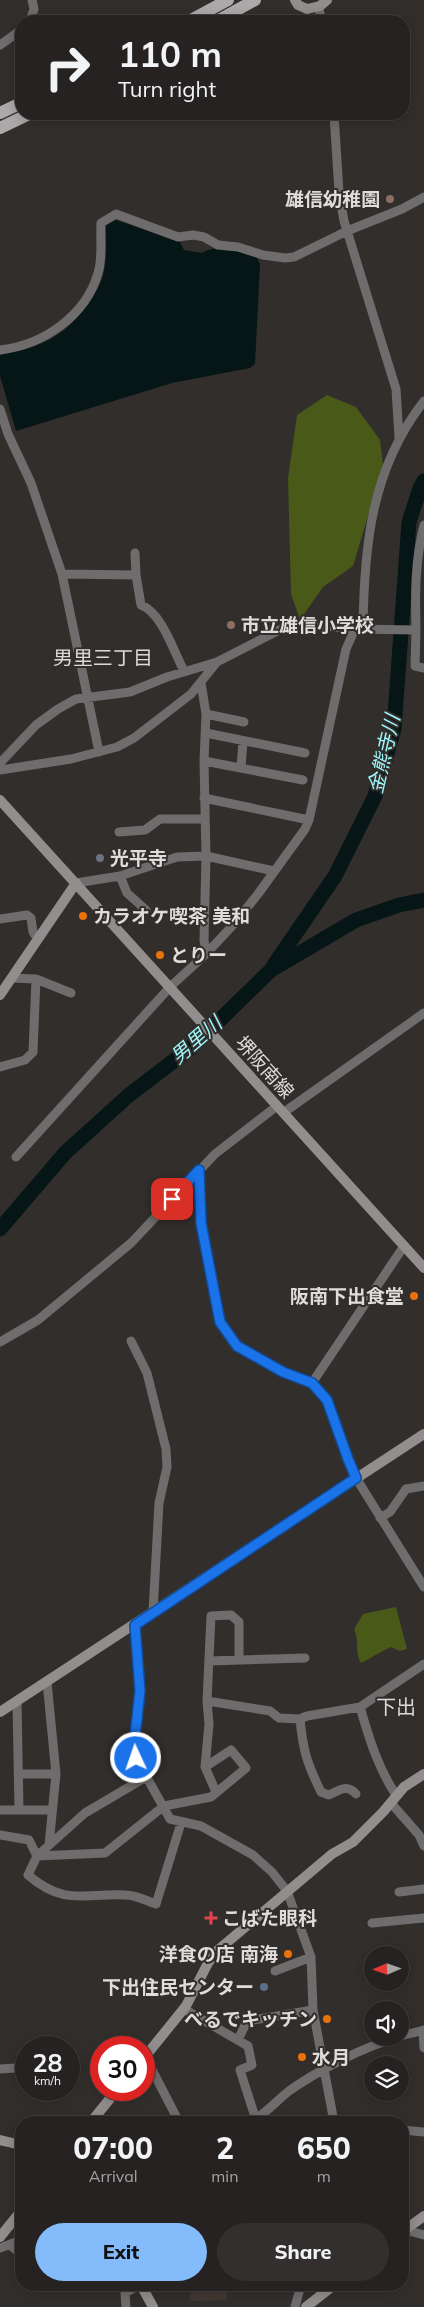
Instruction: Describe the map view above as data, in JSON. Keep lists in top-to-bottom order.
{
  "streets": {
    "street": ["堺阪南線"]
  },
  "districts": ["男里三丁目", "下出"],
  "water": ["金熊寺川", "男里川"],
  "places": {
    "other": [
      "雄信幼稚園",
      "市立雄信小学校",
      "光平寺",
      "カラオケ喫茶 美和",
      "とりー",
      "阪南下出食堂",
      "洋食の店 南海",
      "下出住民センター",
      "べるでキッチン",
      "水月"
    ],
    "health": ["こばた眼科"]
  },
  "north": "left",
  "page": {
    "turn": ["110 m", "Turn right"],
    "speed": "28 km/h",
    "limit": "30",
    "eta": [
      "07:00",
      "Arrival",
      "2",
      "min",
      "650",
      "m"
    ],
    "buttons": ["Exit", "Share"]
  }
}
